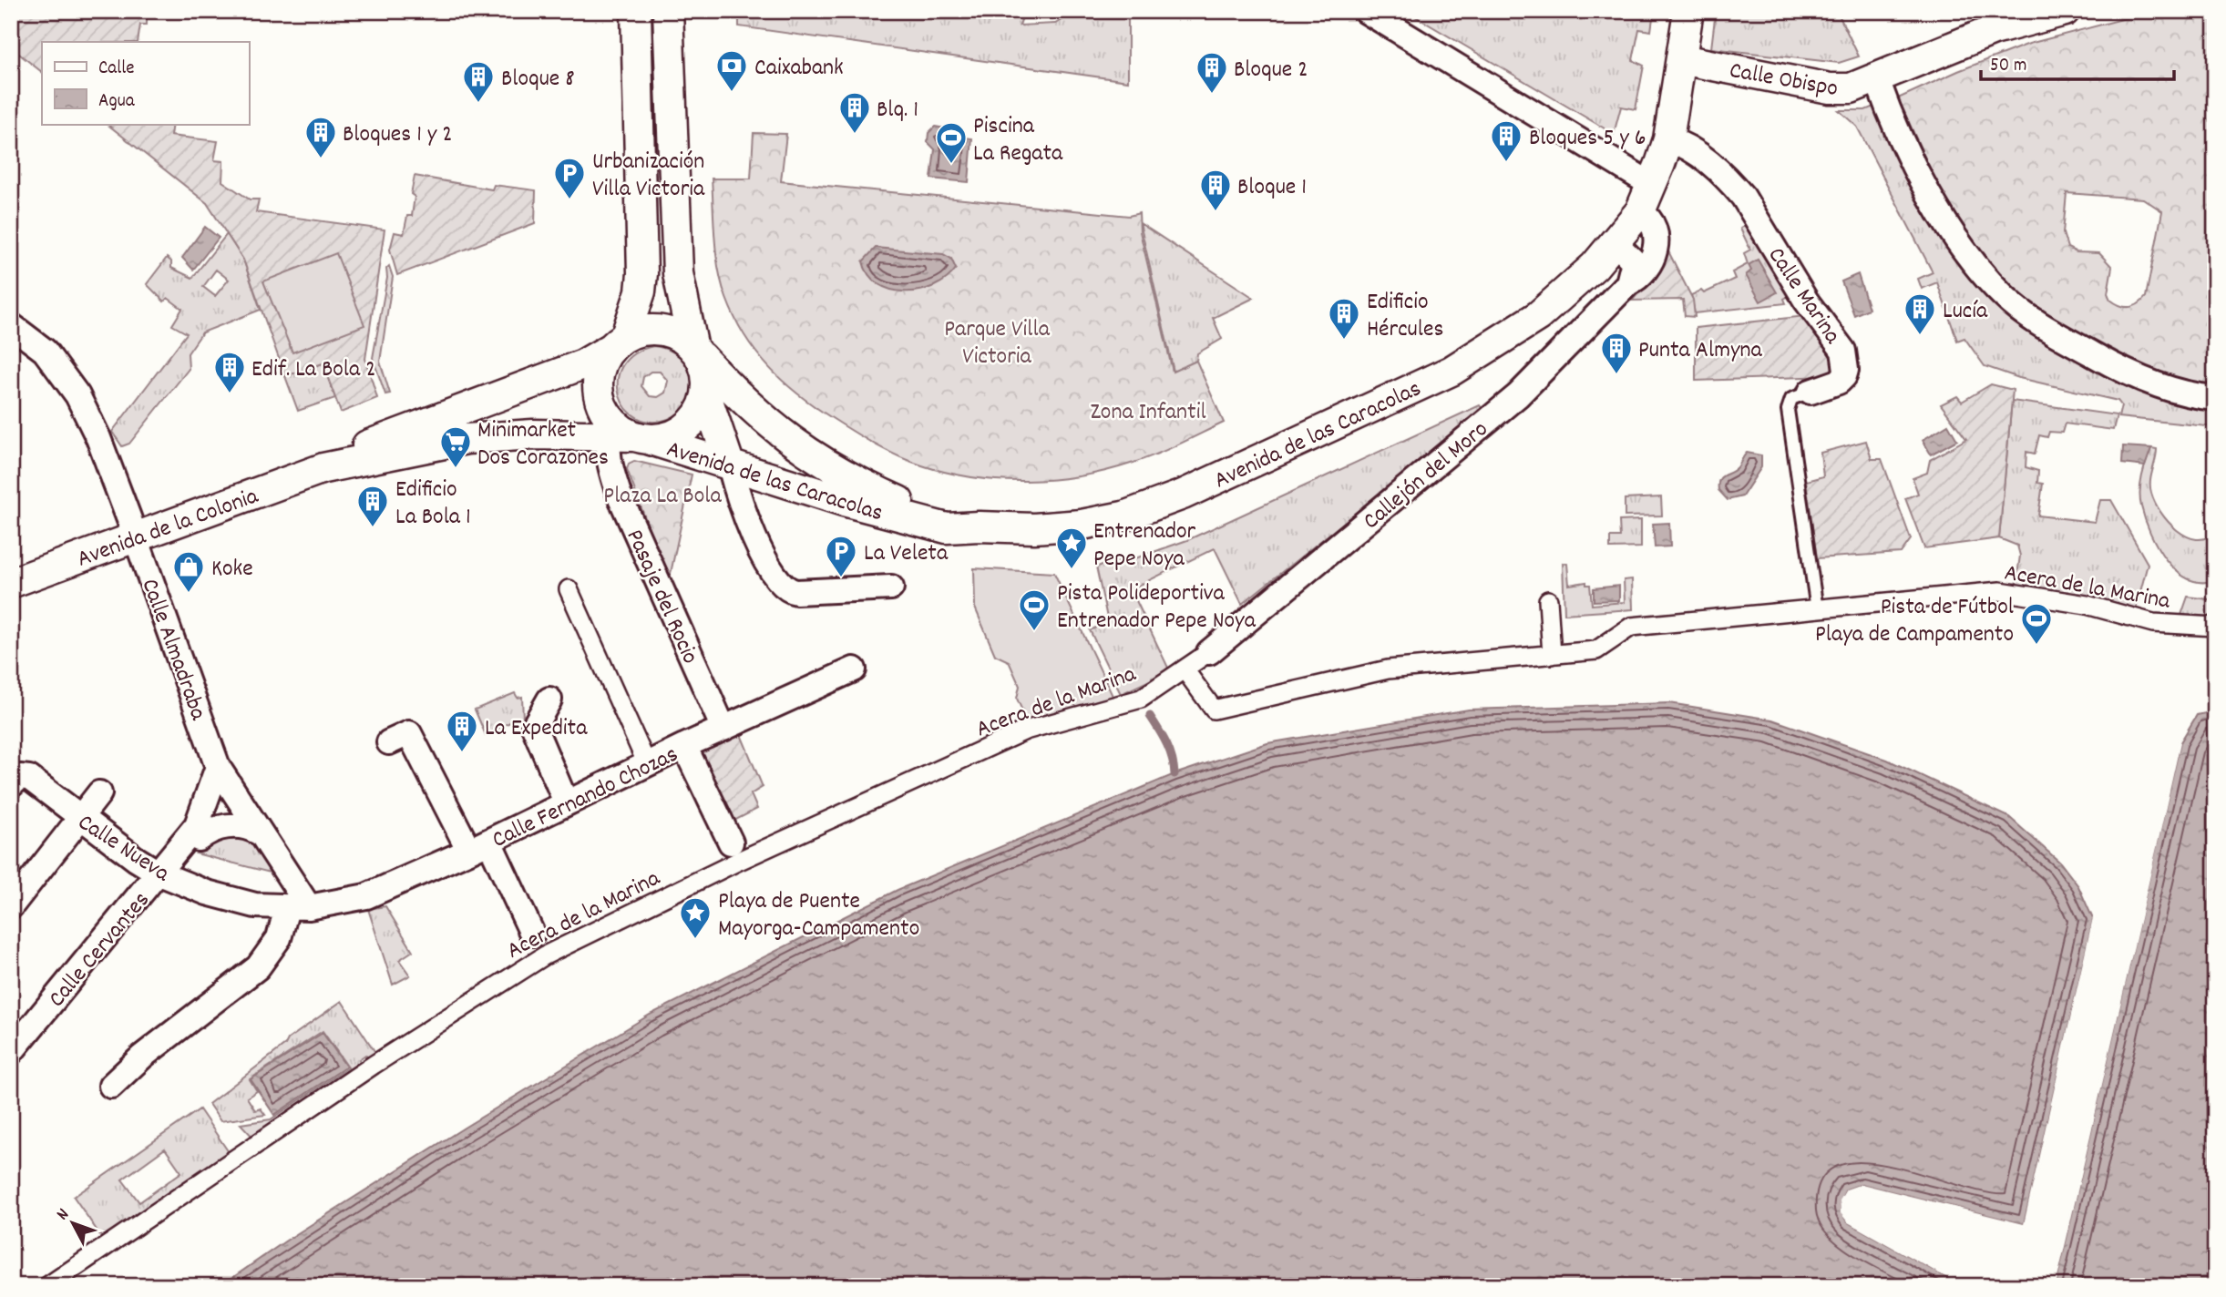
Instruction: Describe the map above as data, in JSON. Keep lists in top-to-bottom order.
{
  "streets": {
    "street": [
      "Calle Obispo",
      "Calle Marina",
      "Avenida de las Caracolas",
      "Callejón del Moro",
      "Avenida de la Colonia",
      "Acera de la Marina",
      "Pasaje del Rocio",
      "Calle Almadraba",
      "Calle Fernando Chozas",
      "Calle Nueva",
      "Calle Cervantes"
    ]
  },
  "crossings": [
    ["Calle Marina", "Acera de la Marina"],
    ["Avenida de las Caracolas", "Avenida de la Colonia"],
    ["Avenida de las Caracolas", "Pasaje del Rocio"],
    ["Callejón del Moro", "Acera de la Marina"],
    ["Avenida de la Colonia", "Pasaje del Rocio"],
    ["Avenida de la Colonia", "Calle Almadraba"],
    ["Pasaje del Rocio", "Calle Fernando Chozas"],
    ["Calle Almadraba", "Calle Fernando Chozas"],
    ["Calle Almadraba", "Calle Nueva"],
    ["Calle Almadraba", "Calle Cervantes"],
    ["Calle Fernando Chozas", "Calle Nueva"],
    ["Calle Nueva", "Calle Cervantes"]
  ],
  "parks": ["Parque Villa Victoria", "Zona Infantil", "Plaza La Bola"],
  "places": {
    "bank": ["Caixabank"],
    "building": [
      "Bloque 2",
      "Bloque 8",
      "Blq. 1",
      "Bloques 1 y 2",
      "Bloques 5 y 6",
      "Bloque 1",
      "Lucía",
      "Edificio Hércules",
      "Punta Almyna",
      "Edif. La Bola 2",
      "Edificio La Bola 1",
      "La Expedita"
    ],
    "sports": ["Piscina La Regata", "Pista Polideportiva Entrenador Pepe Noya", "Pista de Fútbol Playa de Campamento"],
    "parking": ["Urbanización Villa Victoria", "La Veleta"],
    "supermarket": ["Minimarket Dos Corazones"],
    "place": ["Entrenador Pepe Noya", "Playa de Puente Mayorga-Campamento"],
    "shop": ["Koke"]
  },
  "legend": ["Calle", "Agua"],
  "scale_bar": "50 m",
  "north": "top left"
}
